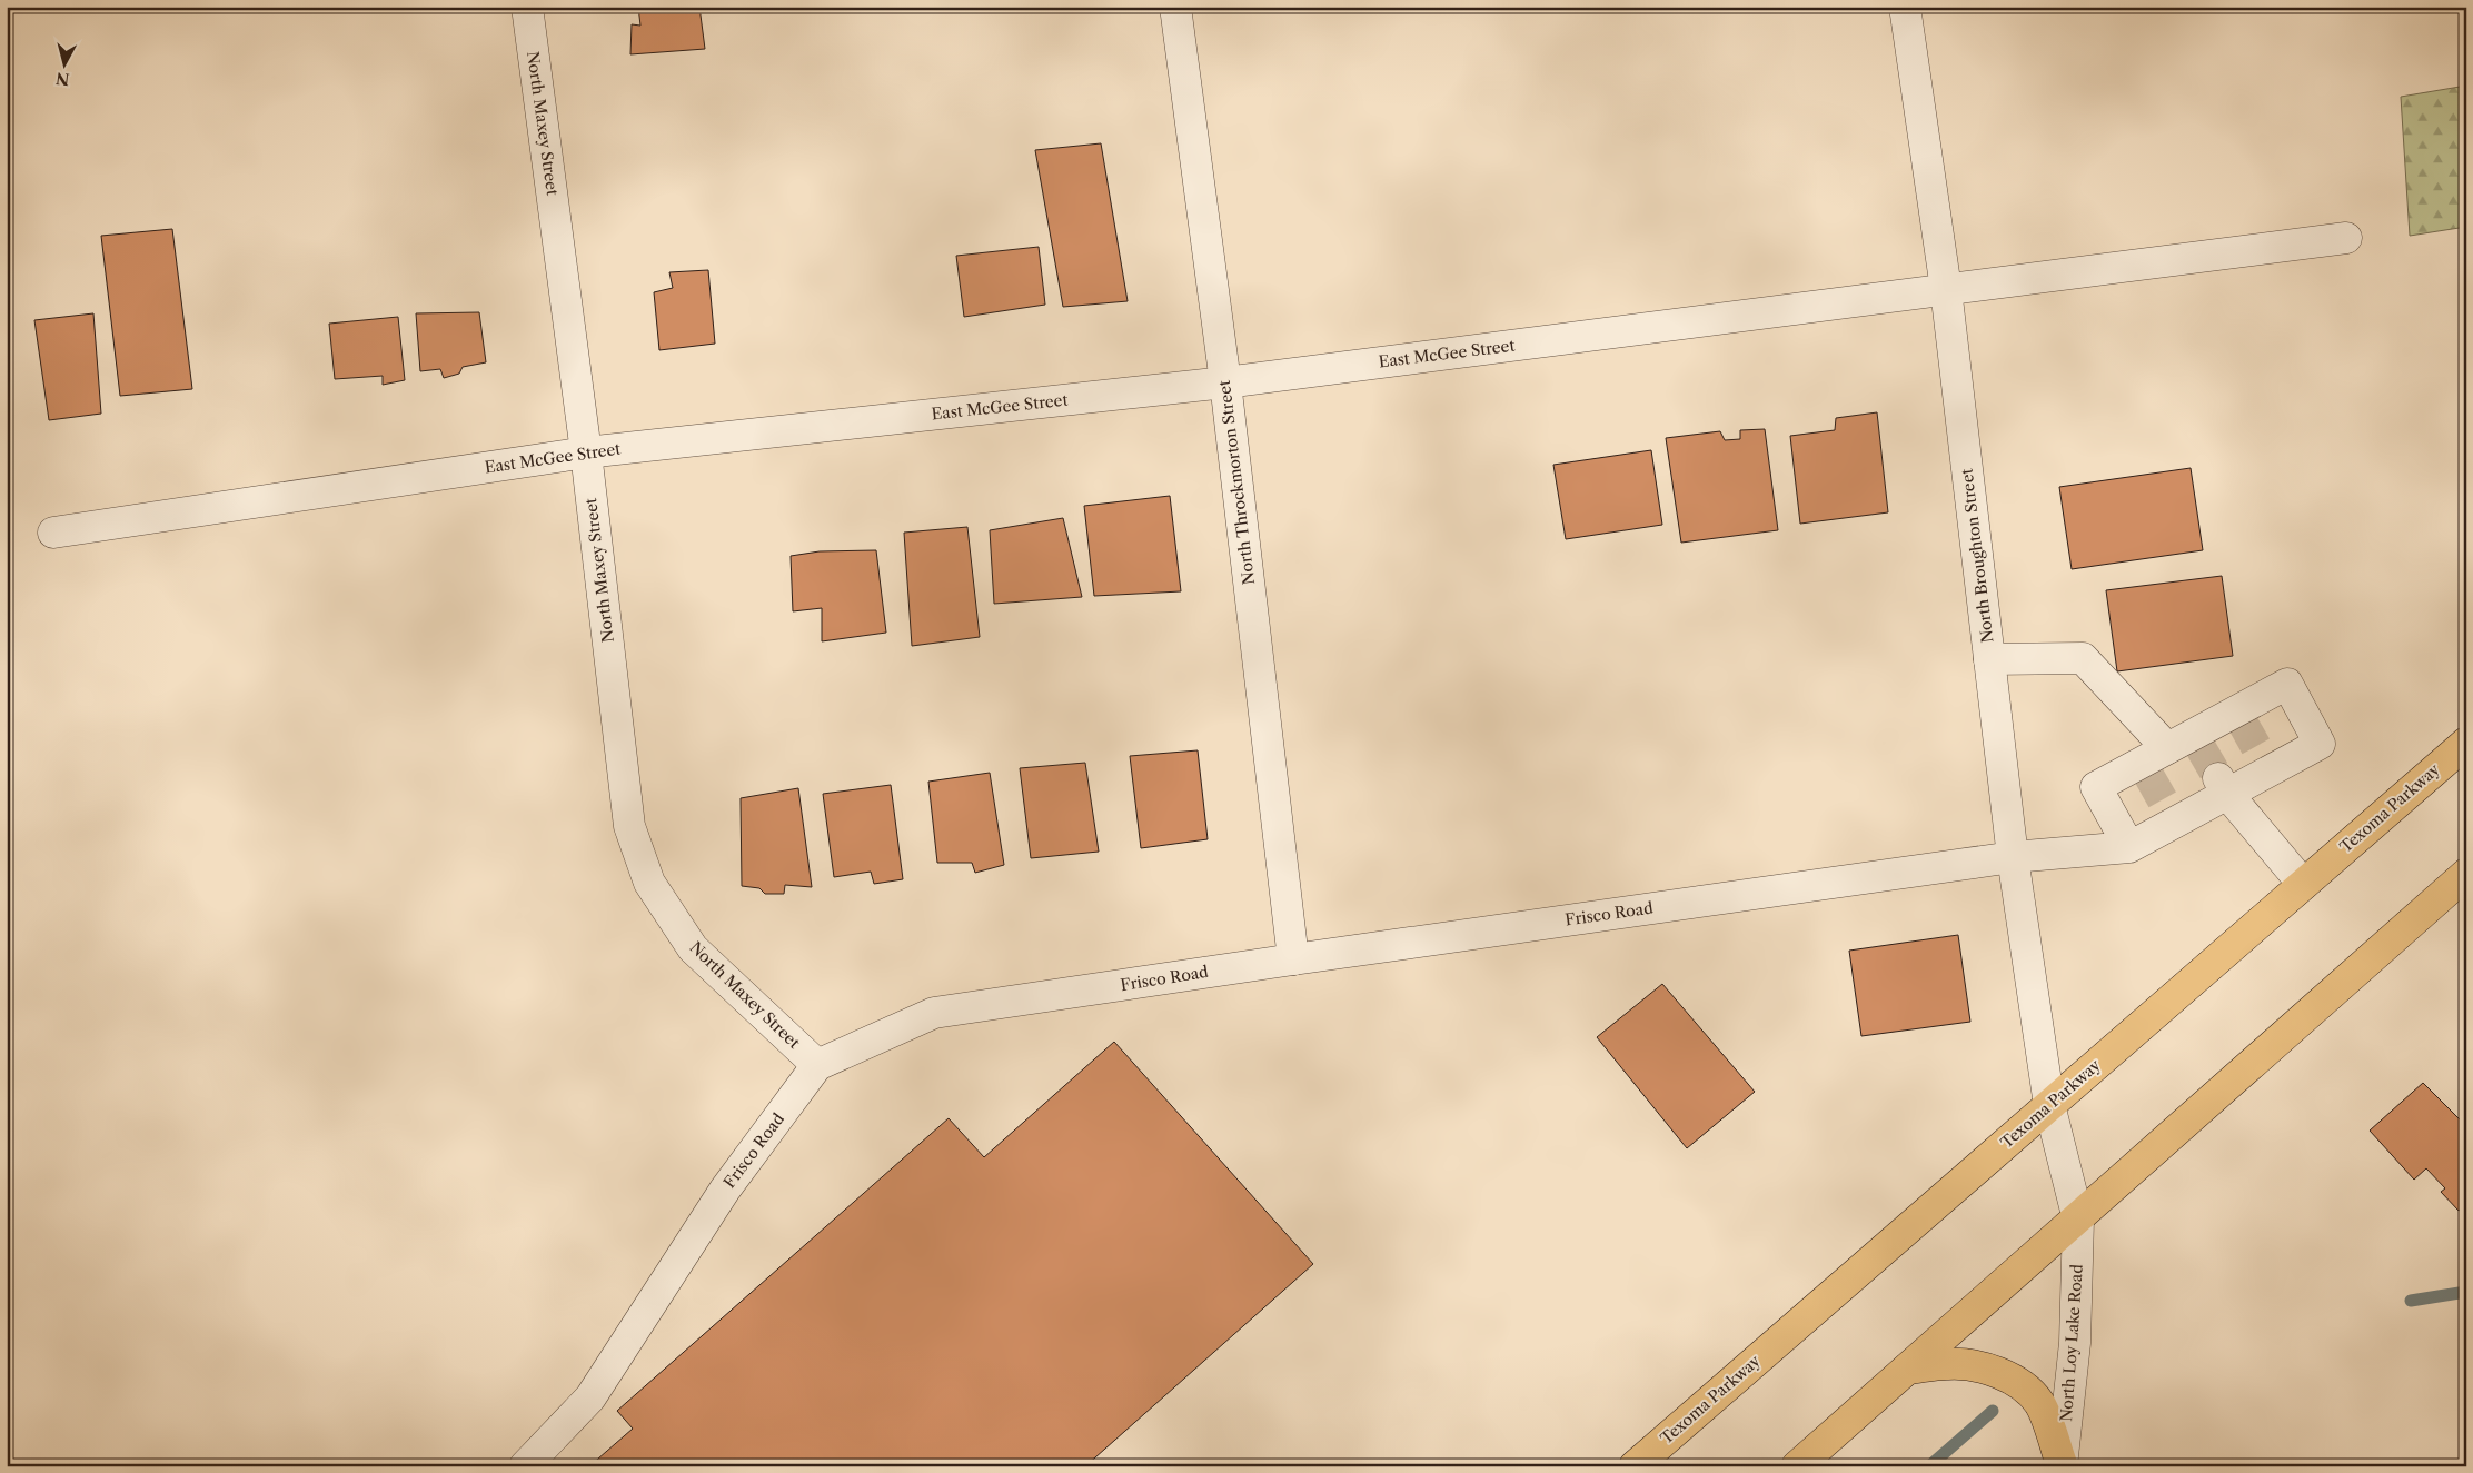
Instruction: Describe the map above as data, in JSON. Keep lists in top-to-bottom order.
{
  "streets": {
    "main road": ["Texoma Parkway"],
    "street": [
      "North Maxey Street",
      "East McGee Street",
      "North Throckmorton Street",
      "North Broughton Street",
      "Frisco Road",
      "North Loy Lake Road"
    ]
  },
  "crossings": [
    ["North Maxey Street", "East McGee Street"],
    ["North Maxey Street", "Frisco Road"],
    ["East McGee Street", "North Throckmorton Street"],
    ["East McGee Street", "North Broughton Street"],
    ["North Throckmorton Street", "Frisco Road"],
    ["North Broughton Street", "Texoma Parkway"],
    ["North Broughton Street", "Frisco Road"],
    ["North Broughton Street", "North Loy Lake Road"],
    ["Texoma Parkway", "North Loy Lake Road"]
  ],
  "north": "bottom"
}
